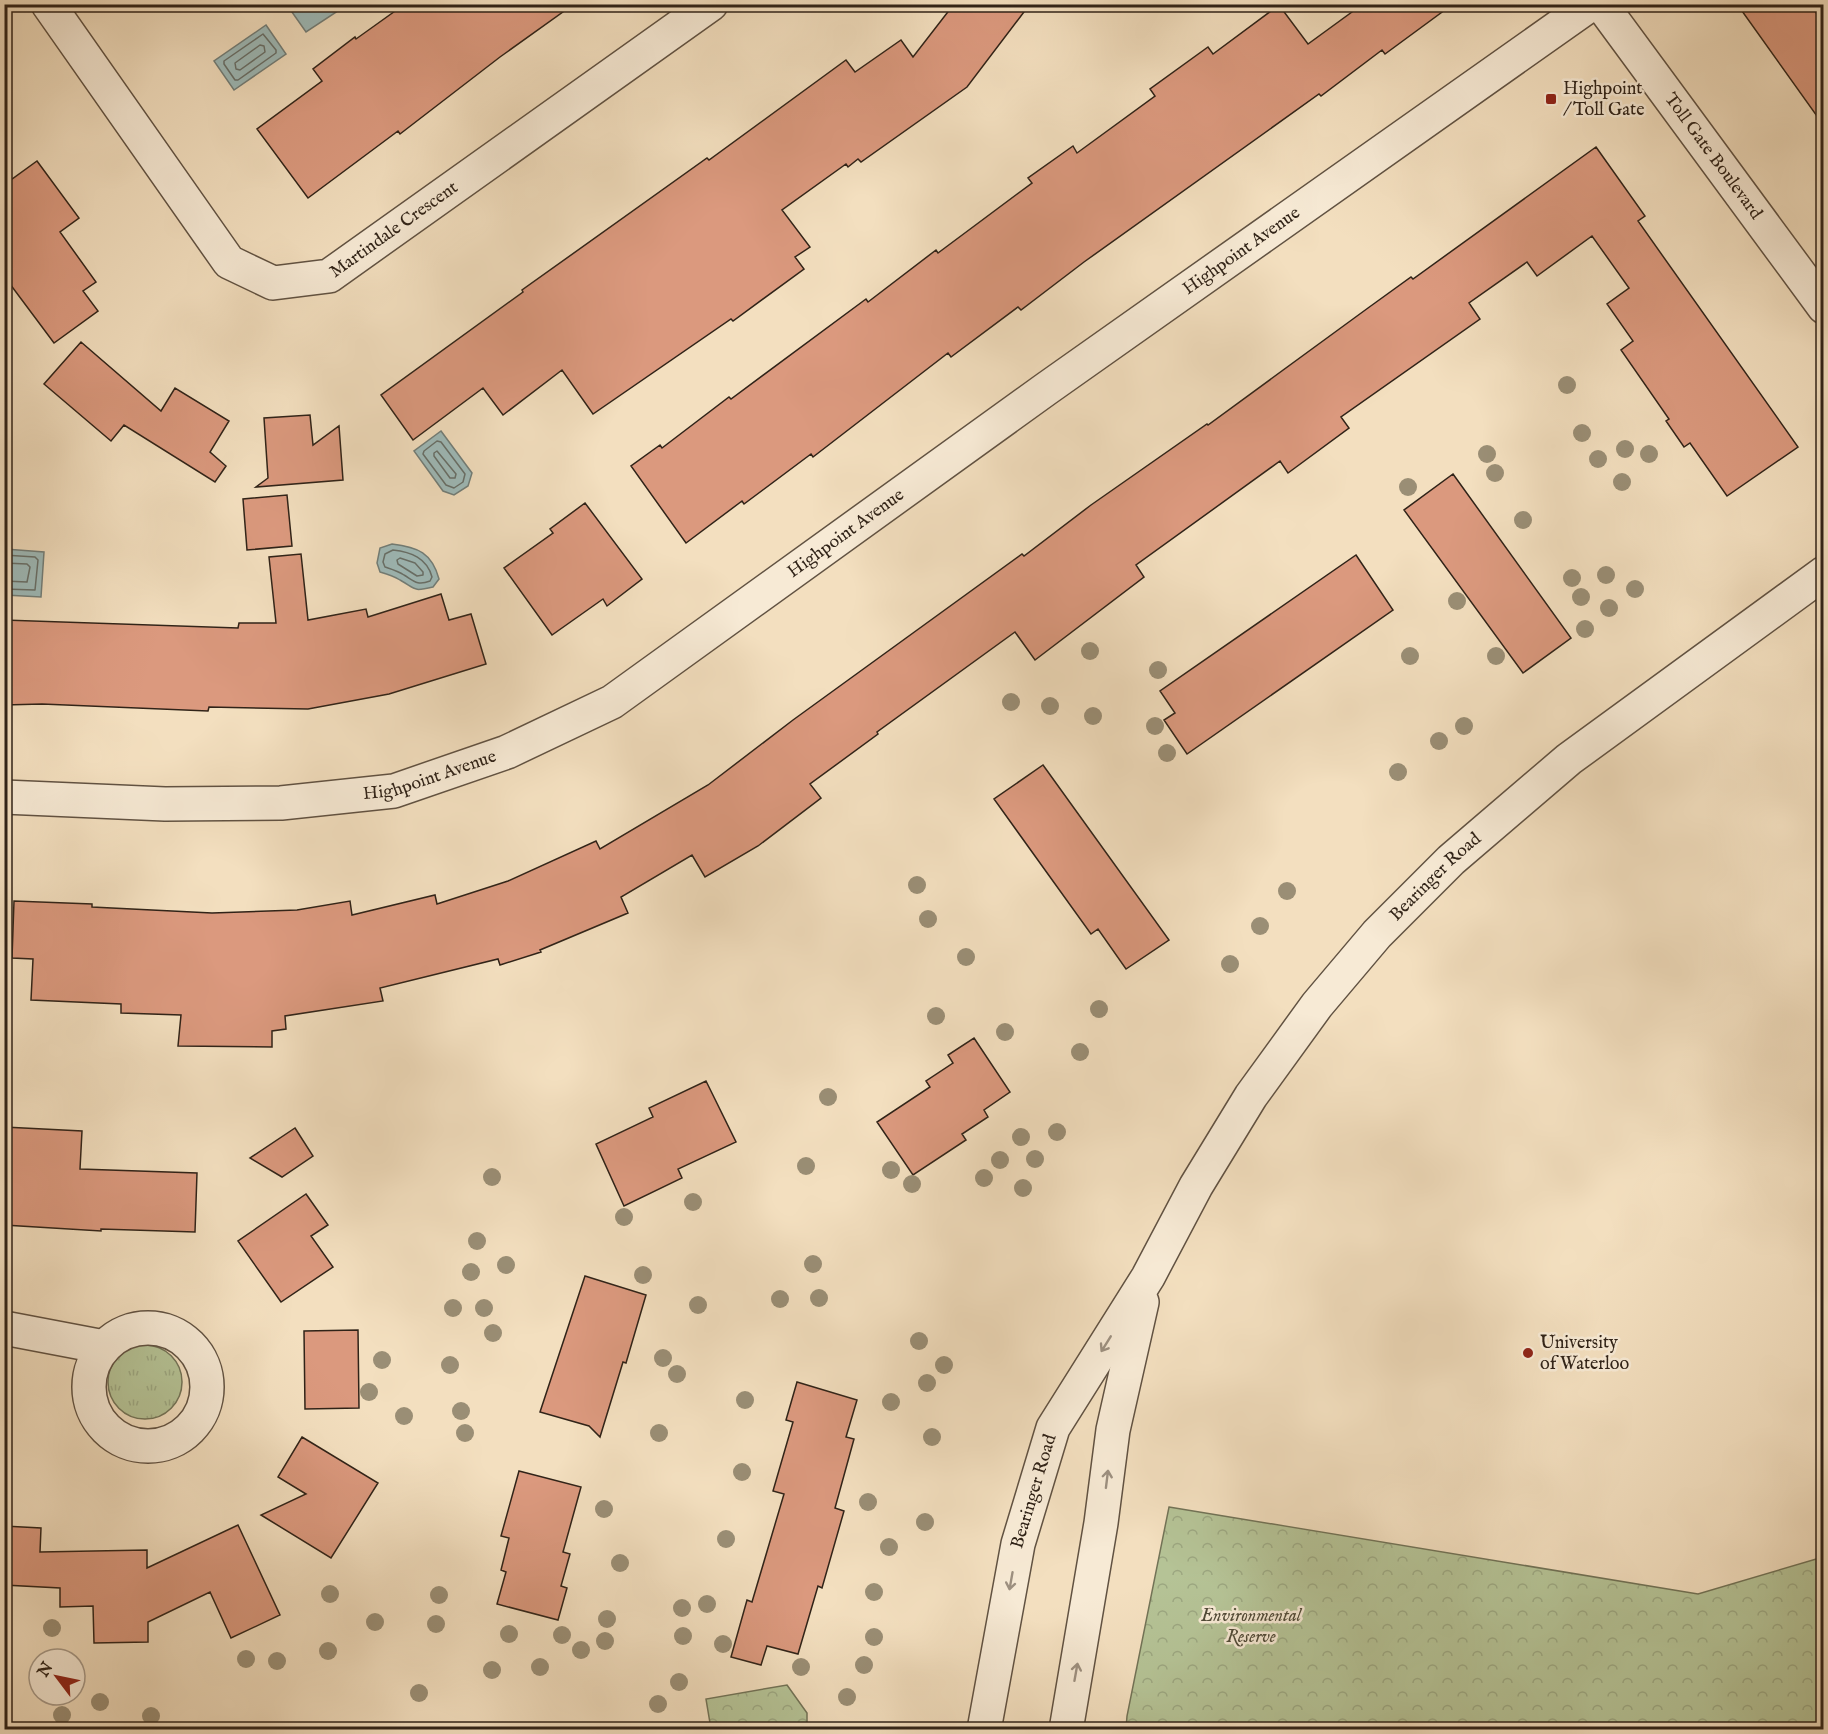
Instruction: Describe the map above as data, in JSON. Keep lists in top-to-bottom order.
{
  "streets": {
    "street": [
      "Toll Gate Boulevard",
      "Martindale Crescent",
      "Highpoint Avenue",
      "Bearinger Road"
    ]
  },
  "parks": ["Environmental Reserve"],
  "places": {
    "transit": ["Highpoint / Toll Gate"],
    "other": ["University of Waterloo"]
  },
  "north": "top left"
}
